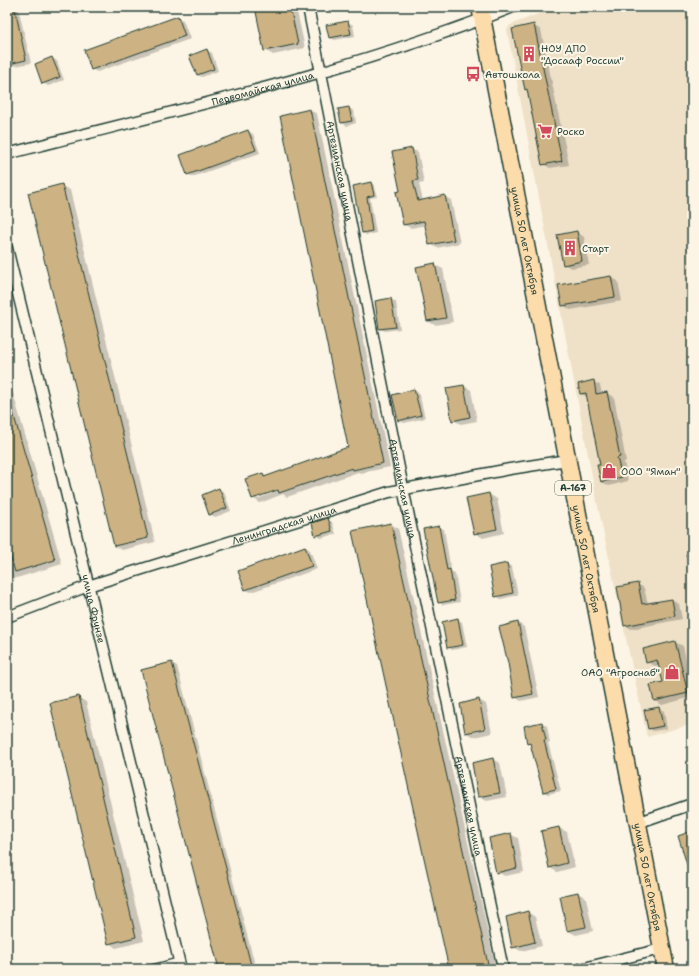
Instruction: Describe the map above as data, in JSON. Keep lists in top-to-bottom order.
{
  "streets": {
    "highway": ["улица 50 лет Октября", "А-167"],
    "street": [
      "Первомайская улица",
      "Артезианская улица",
      "Ленинградская улица",
      "улица Фрунзе"
    ]
  },
  "crossings": [
    ["Первомайская улица", "Артезианская улица"],
    ["Первомайская улица", "улица 50 лет Октября"],
    ["Артезианская улица", "Ленинградская улица"],
    ["улица 50 лет Октября", "Ленинградская улица"],
    ["Ленинградская улица", "улица Фрунзе"]
  ],
  "places": {
    "building": ["НОУ ДПО \"Досааф России\"", "Старт"],
    "bus stop": ["Автошкола"],
    "supermarket": ["Роско"],
    "shop": ["ООО \"Яман\"", "ОАО \"Агроснаб\""]
  }
}
